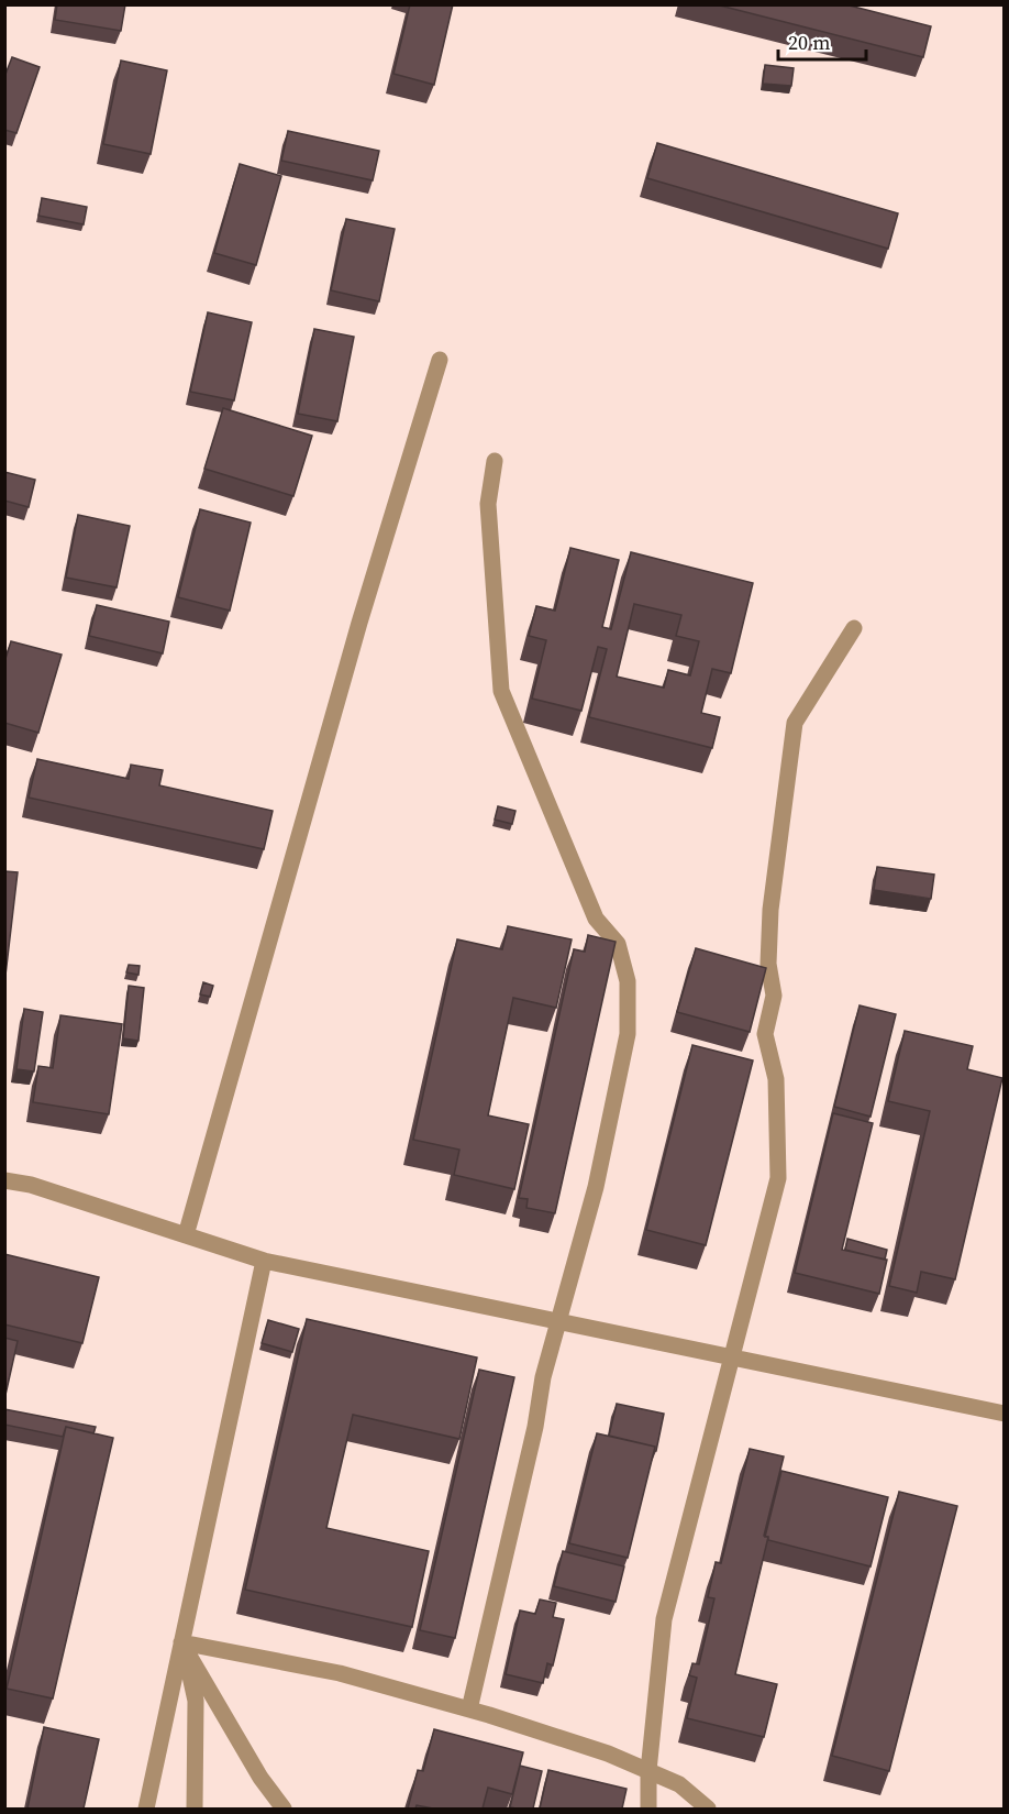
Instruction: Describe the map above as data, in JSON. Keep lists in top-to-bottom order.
{
  "scale_bar": "20 m"
}
